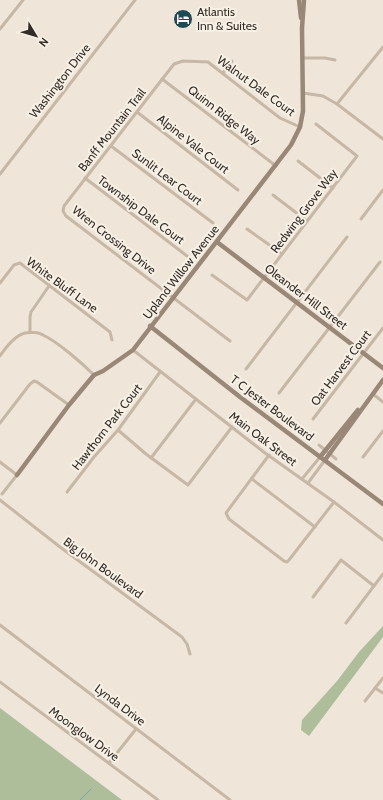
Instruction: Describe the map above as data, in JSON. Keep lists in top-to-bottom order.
{
  "streets": {
    "street": [
      "Washington Drive",
      "Walnut Dale Court",
      "Quinn Ridge Way",
      "Banff Mountain Trail",
      "Alpine Vale Court",
      "Sunlit Lear Court",
      "Township Dale Court",
      "Redwing Grove Way",
      "Wren Crossing Drive",
      "Upland Willow Avenue",
      "White Bluff Lane",
      "Oleander Hill Street",
      "Oat Harvest Court",
      "T C Jester Boulevard",
      "Hawthorn Park Court",
      "Main Oak Street",
      "Big John Boulevard",
      "Lynda Drive",
      "Moonglow Drive"
    ]
  },
  "crossings": [
    ["Walnut Dale Court", "Banff Mountain Trail"],
    ["Walnut Dale Court", "Upland Willow Avenue"],
    ["Quinn Ridge Way", "Banff Mountain Trail"],
    ["Quinn Ridge Way", "Upland Willow Avenue"],
    ["Banff Mountain Trail", "Alpine Vale Court"],
    ["Banff Mountain Trail", "Sunlit Lear Court"],
    ["Banff Mountain Trail", "Township Dale Court"],
    ["Banff Mountain Trail", "Wren Crossing Drive"],
    ["Redwing Grove Way", "Oleander Hill Street"],
    ["Wren Crossing Drive", "Upland Willow Avenue"],
    ["Upland Willow Avenue", "Oleander Hill Street"],
    ["Upland Willow Avenue", "T C Jester Boulevard"],
    ["Upland Willow Avenue", "Main Oak Street"],
    ["Oleander Hill Street", "Oat Harvest Court"],
    ["Hawthorn Park Court", "Main Oak Street"]
  ],
  "places": {
    "hotel": ["Atlantis Inn & Suites"]
  },
  "north": "bottom right"
}
